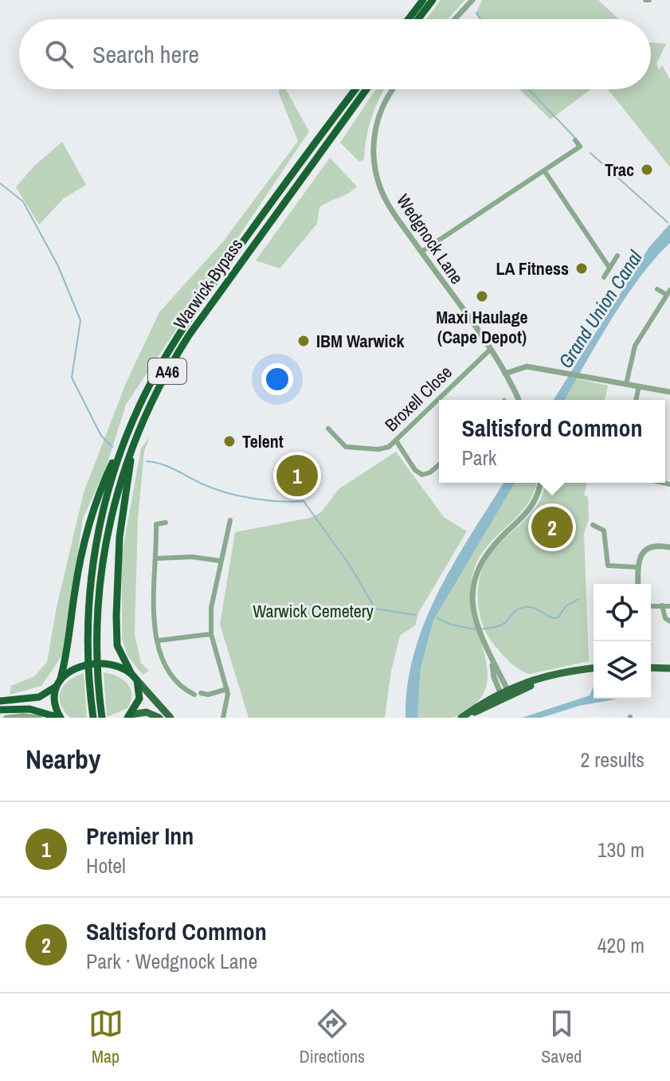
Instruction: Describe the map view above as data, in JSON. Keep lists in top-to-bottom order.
{
  "streets": {
    "highway": ["Warwick Bypass", "A46"],
    "street": ["Wedgnock Lane", "Broxell Close"]
  },
  "crossings": [
    ["Wedgnock Lane", "Broxell Close"]
  ],
  "water": ["Grand Union Canal"],
  "parks": ["Warwick Cemetery"],
  "places": [
    "Trac",
    "LA Fitness",
    "Maxi Haulage (Cape Depot)",
    "IBM Warwick",
    "Telent"
  ],
  "page": {
    "search": "Search here",
    "popup": ["Saltisford Common", "Park"],
    "pins": ["1", "2"],
    "heading": ["Nearby", "2 results"],
    "list": [
      {
        "mark": "1",
        "name": "Premier Inn",
        "note": "Hotel",
        "value": "130 m"
      },
      {
        "mark": "2",
        "name": "Saltisford Common",
        "note": "Park · Wedgnock Lane",
        "value": "420 m"
      }
    ],
    "nav": ["Map", "Directions", "Saved"]
  }
}
